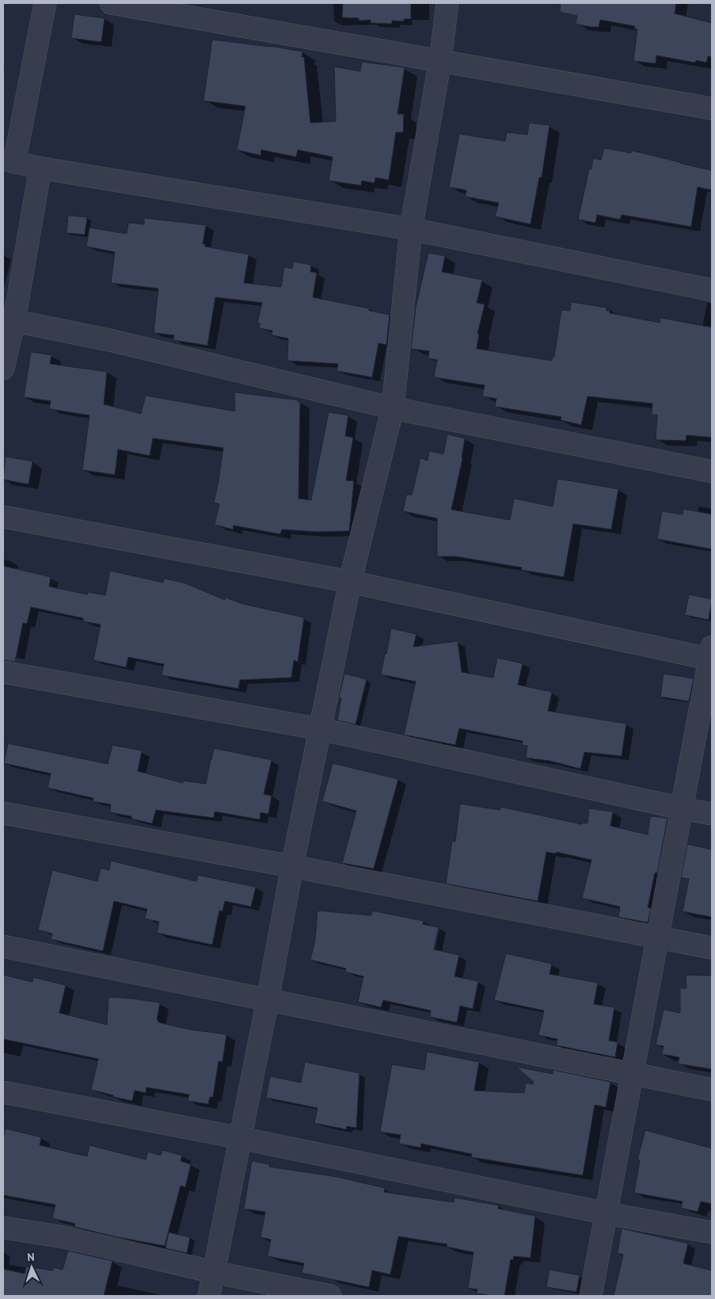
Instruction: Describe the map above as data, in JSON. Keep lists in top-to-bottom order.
{
  "north": "top"
}
